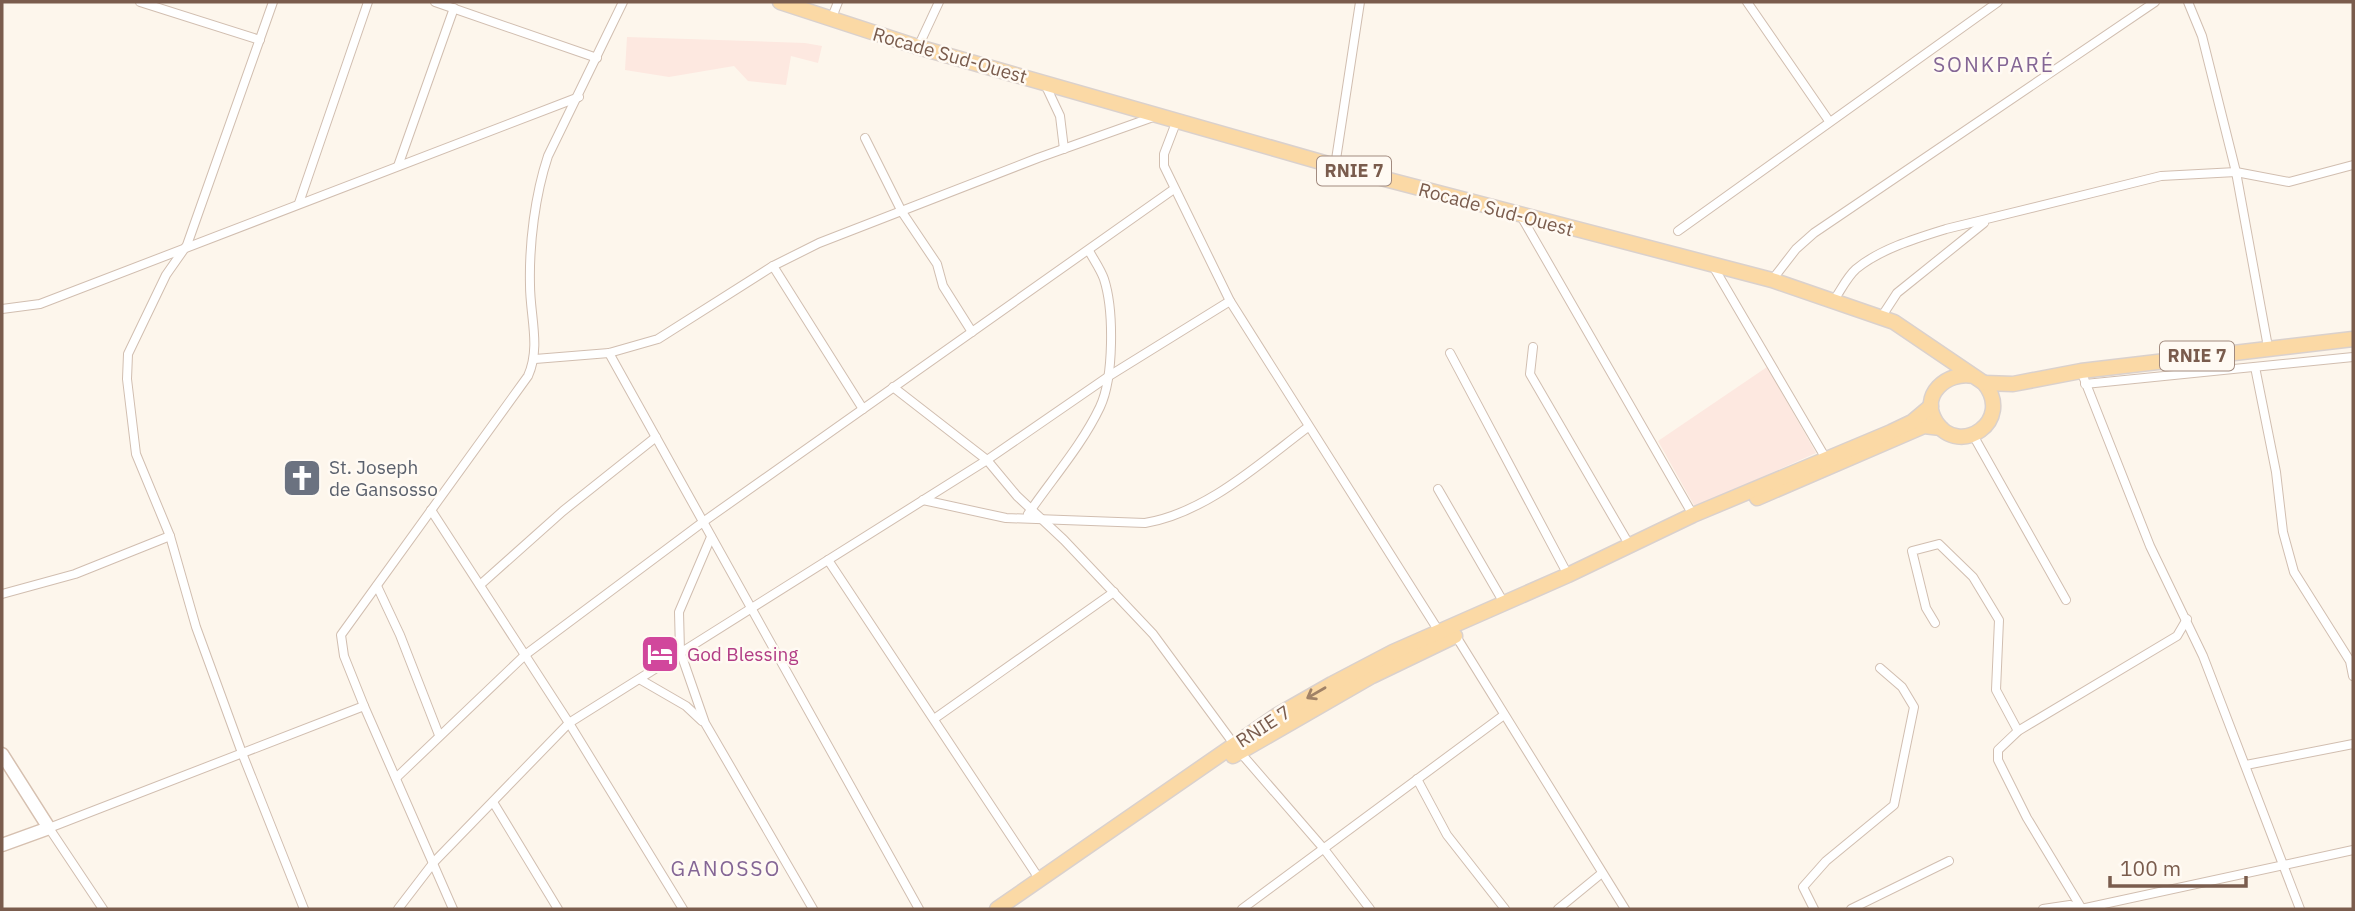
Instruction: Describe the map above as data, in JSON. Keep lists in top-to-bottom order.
{
  "streets": {
    "main road": ["Rocade Sud-Ouest", "RNIE 7"]
  },
  "crossings": [
    ["Rocade Sud-Ouest", "RNIE 7"]
  ],
  "districts": ["SONKPARÉ", "GANOSSO"],
  "places": {
    "church": ["St. Joseph de Gansosso"],
    "hotel": ["God Blessing"]
  },
  "scale_bar": "100 m"
}
